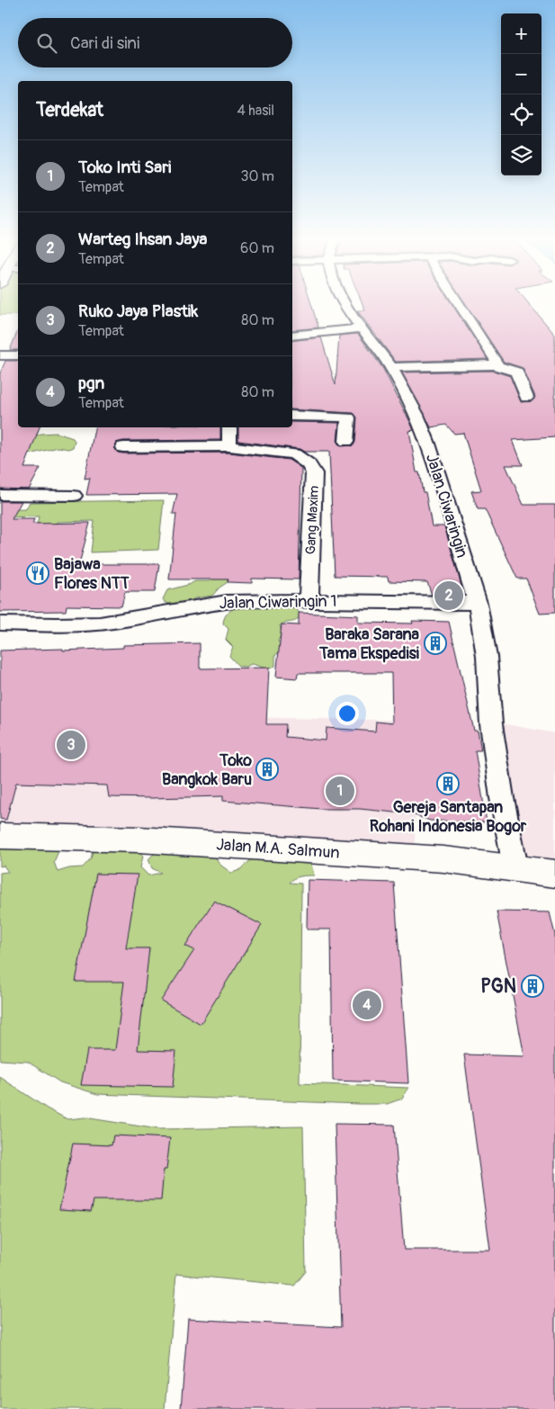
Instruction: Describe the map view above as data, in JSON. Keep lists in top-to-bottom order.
{
  "streets": {
    "street": [
      "Jalan Ciwaringin",
      "Gang Maxim",
      "Jalan Ciwaringin 1",
      "Jalan M.A. Salmun"
    ]
  },
  "crossings": [
    ["Jalan Ciwaringin", "Jalan Ciwaringin 1"],
    ["Jalan Ciwaringin", "Jalan M.A. Salmun"],
    ["Gang Maxim", "Jalan Ciwaringin 1"]
  ],
  "places": {
    "restaurant": ["Bajawa Flores NTT"],
    "building": [
      "Baraka Sarana Tama Ekspedisi",
      "Toko Bangkok Baru",
      "Gereja Santapan Rohani Indonesia Bogor",
      "PGN"
    ]
  },
  "page": {
    "map_buttons": ["+", "−"],
    "search": "Cari di sini",
    "heading": ["Terdekat", "4 hasil"],
    "list": [
      {
        "mark": "1",
        "name": "Toko Inti Sari",
        "note": "Tempat",
        "value": "30 m"
      },
      {
        "mark": "2",
        "name": "Warteg Ihsan Jaya",
        "note": "Tempat",
        "value": "60 m"
      },
      {
        "mark": "3",
        "name": "Ruko Jaya Plastik",
        "note": "Tempat",
        "value": "80 m"
      },
      {
        "mark": "4",
        "name": "pgn",
        "note": "Tempat",
        "value": "80 m"
      }
    ],
    "pins": [
      "2",
      "3",
      "1",
      "4"
    ]
  }
}
